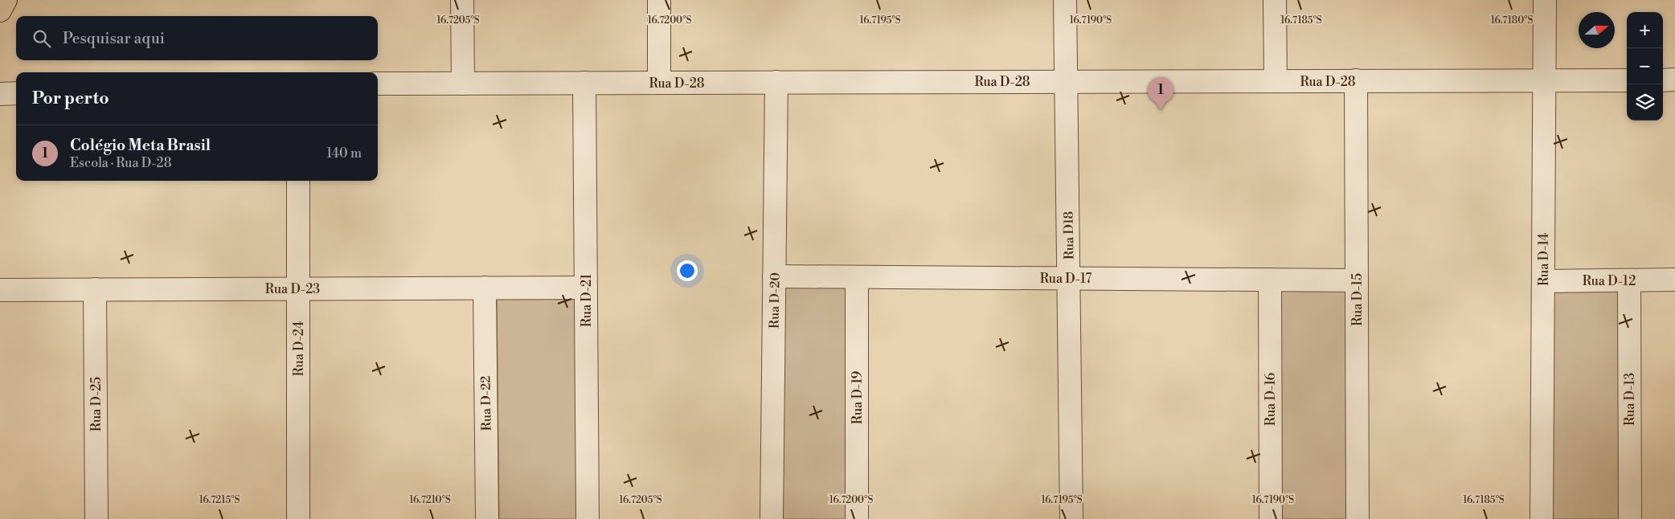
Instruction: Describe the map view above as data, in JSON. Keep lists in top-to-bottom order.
{
  "streets": {
    "street": [
      "Rua D-28",
      "Rua D18",
      "Rua D-14",
      "Rua D-17",
      "Rua D-12",
      "Rua D-23",
      "Rua D-15",
      "Rua D-21",
      "Rua D-20",
      "Rua D-24",
      "Rua D-19",
      "Rua D-16",
      "Rua D-13",
      "Rua D-22",
      "Rua D-25"
    ]
  },
  "crossings": [
    ["Rua D-28", "Rua D18"],
    ["Rua D-28", "Rua D-14"],
    ["Rua D-28", "Rua D-15"],
    ["Rua D-28", "Rua D-21"],
    ["Rua D-28", "Rua D-20"],
    ["Rua D18", "Rua D-17"],
    ["Rua D-14", "Rua D-12"],
    ["Rua D-17", "Rua D-15"],
    ["Rua D-17", "Rua D-20"],
    ["Rua D-17", "Rua D-19"],
    ["Rua D-17", "Rua D-16"],
    ["Rua D-12", "Rua D-13"],
    ["Rua D-23", "Rua D-21"],
    ["Rua D-23", "Rua D-24"],
    ["Rua D-23", "Rua D-22"],
    ["Rua D-23", "Rua D-25"]
  ],
  "north": "right",
  "page": {
    "map_buttons": ["+", "−"],
    "search": "Pesquisar aqui",
    "heading": "Por perto",
    "pins": "1",
    "list": [
      {
        "mark": "1",
        "name": "Colégio Meta Brasil",
        "note": "Escola · Rua D-28",
        "value": "140 m"
      }
    ]
  },
  "coordinates": [
    "16.7195°S",
    "16.7190°S",
    "16.7180°S",
    "16.7205°S",
    "16.7200°S",
    "16.7185°S",
    "16.7215°S",
    "16.7210°S"
  ]
}
